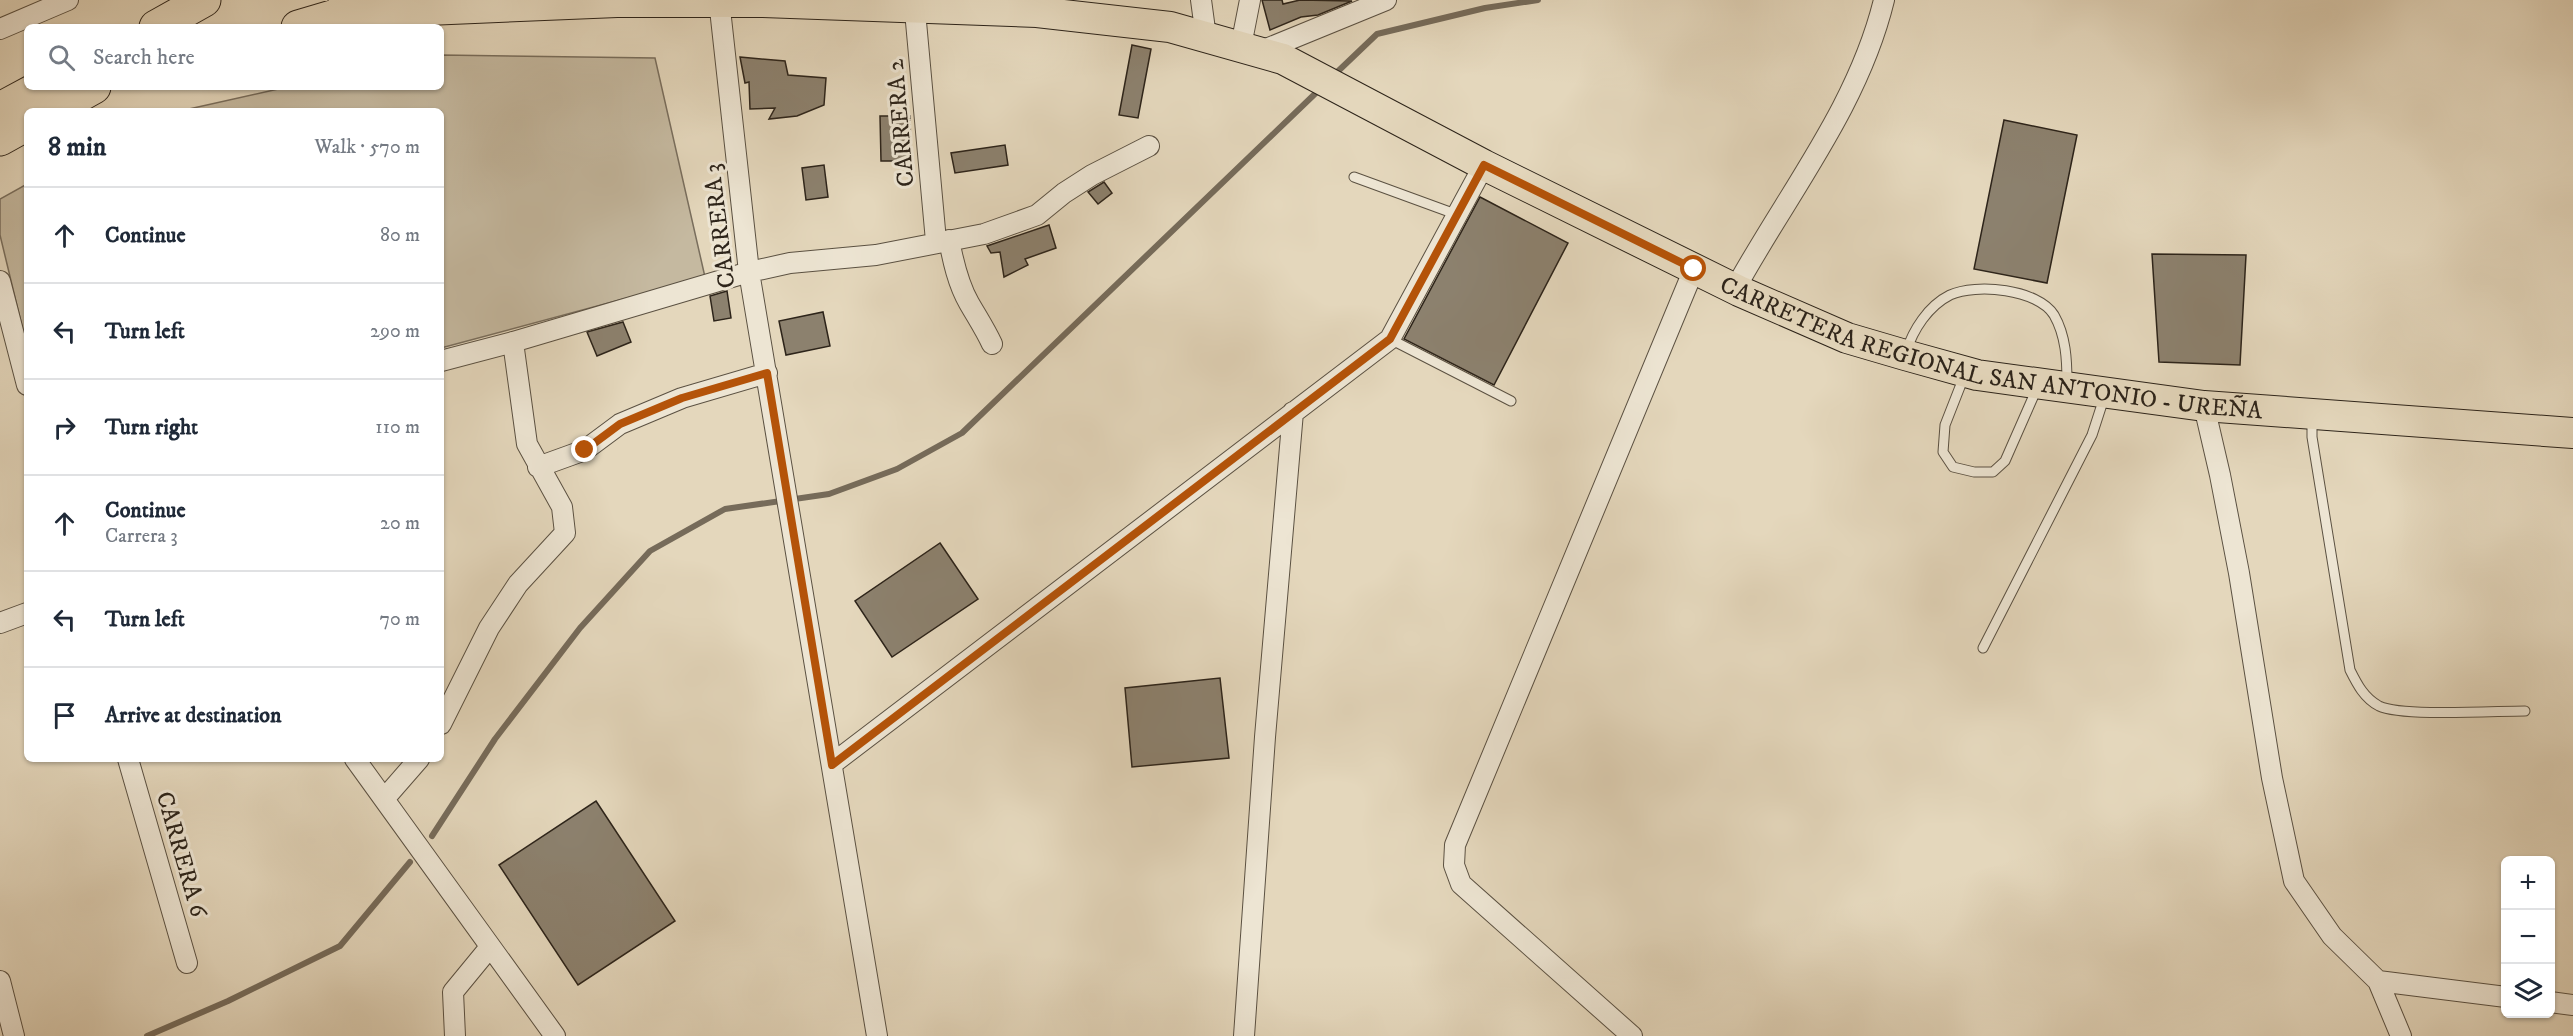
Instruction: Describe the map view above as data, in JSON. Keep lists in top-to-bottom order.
{
  "streets": {
    "main road": ["CARRETERA REGIONAL SAN ANTONIO - UREÑA"],
    "street": ["CARRERA 2", "CARRERA 3", "CARRERA 6"]
  },
  "crossings": [
    ["CARRERA 2", "CARRETERA REGIONAL SAN ANTONIO - UREÑA"],
    ["CARRERA 3", "CARRETERA REGIONAL SAN ANTONIO - UREÑA"]
  ],
  "page": {
    "search": "Search here",
    "heading": ["8 min", "Walk · 570 m"],
    "list": [
      ["Continue", "80 m"],
      ["Turn left", "290 m"],
      ["Turn right", "110 m"],
      ["Continue", "Carrera 3", "20 m"],
      ["Turn left", "70 m"],
      "Arrive at destination"
    ],
    "map_buttons": ["+", "−"]
  }
}
